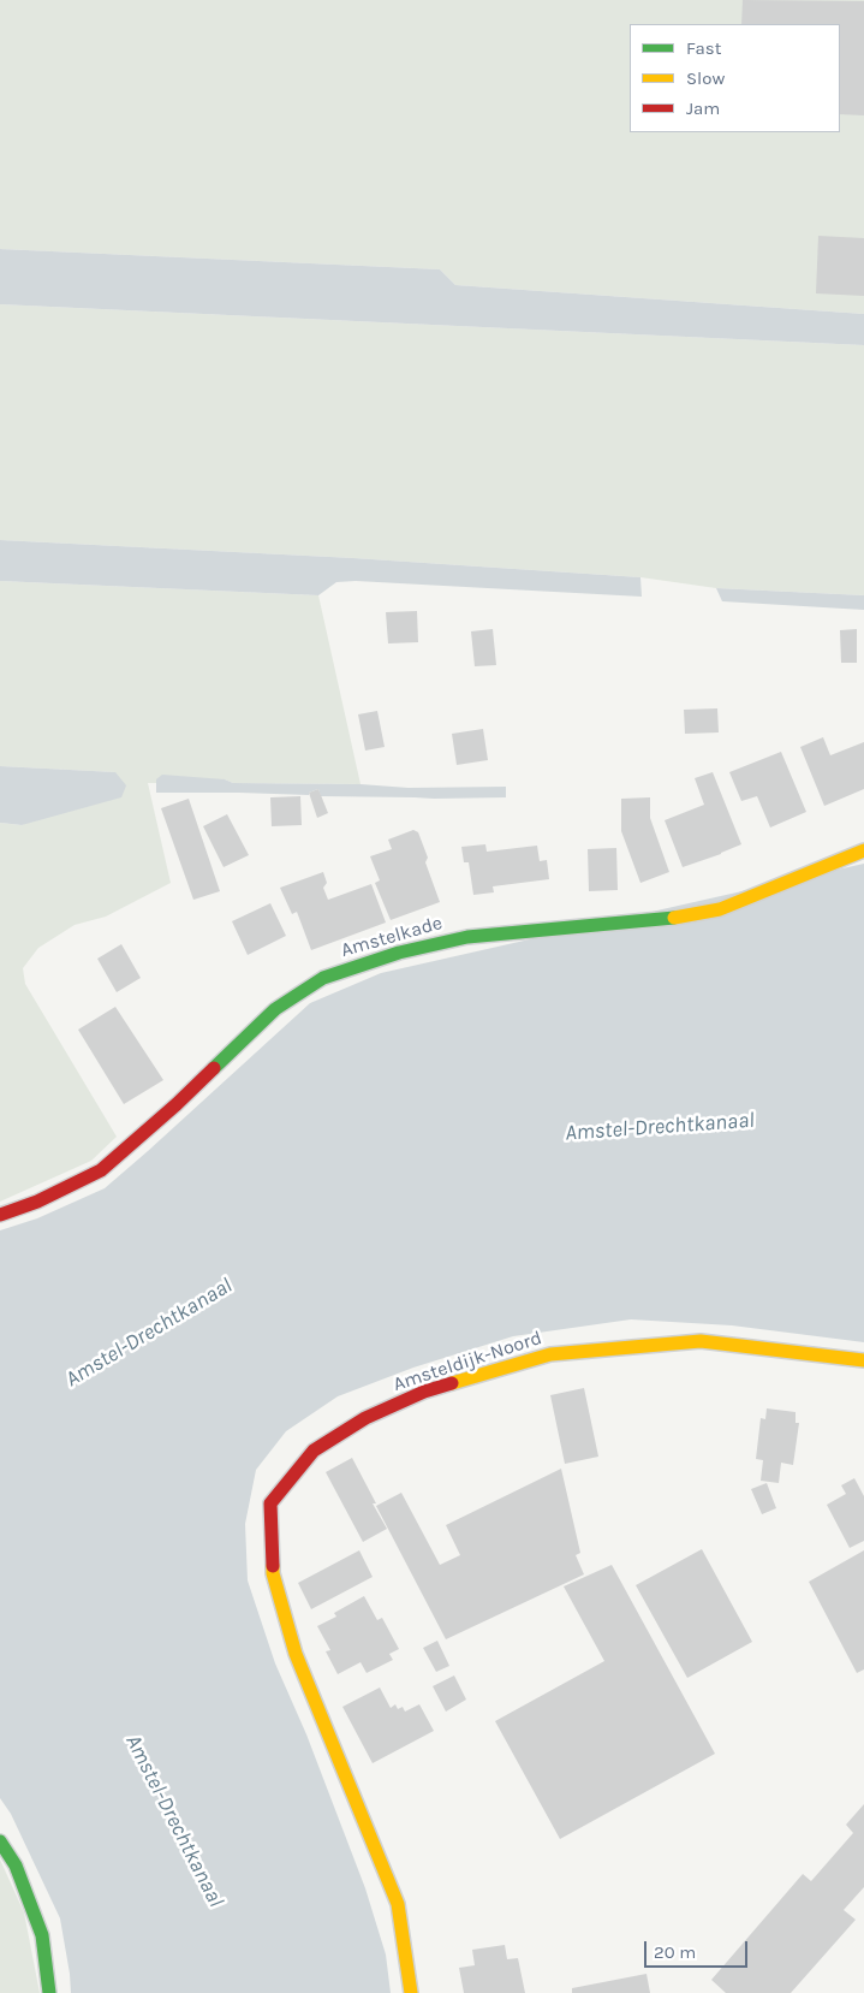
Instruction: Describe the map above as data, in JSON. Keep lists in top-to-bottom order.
{
  "streets": {
    "street": ["Amstelkade", "Amsteldijk-Noord"]
  },
  "water": ["Amstel-Drechtkanaal"],
  "legend": ["Fast", "Slow", "Jam"],
  "scale_bar": "20 m"
}
